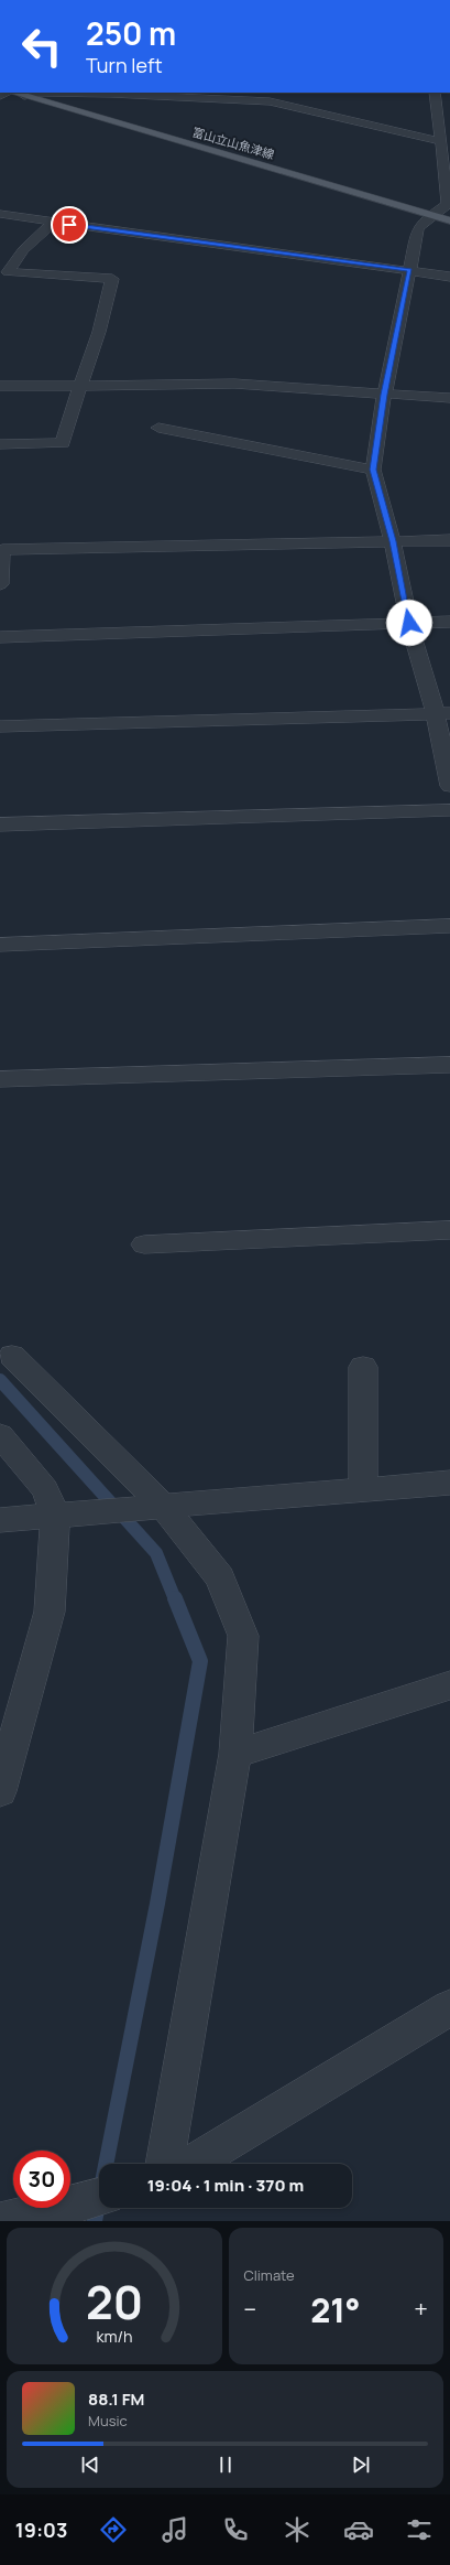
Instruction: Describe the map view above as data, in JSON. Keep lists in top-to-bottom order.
{
  "streets": {
    "main road": ["富山立山魚津線"]
  },
  "page": {
    "turn": ["250 m", "Turn left"],
    "limit": "30",
    "trip": "19:04 · 1 min · 370 m",
    "tile": "Climate",
    "heat": ["−", "21°", "+"],
    "song": ["88.1 FM", "Music"],
    "tabs": "19:03",
    "gauge": ["20", "km/h"]
  }
}
